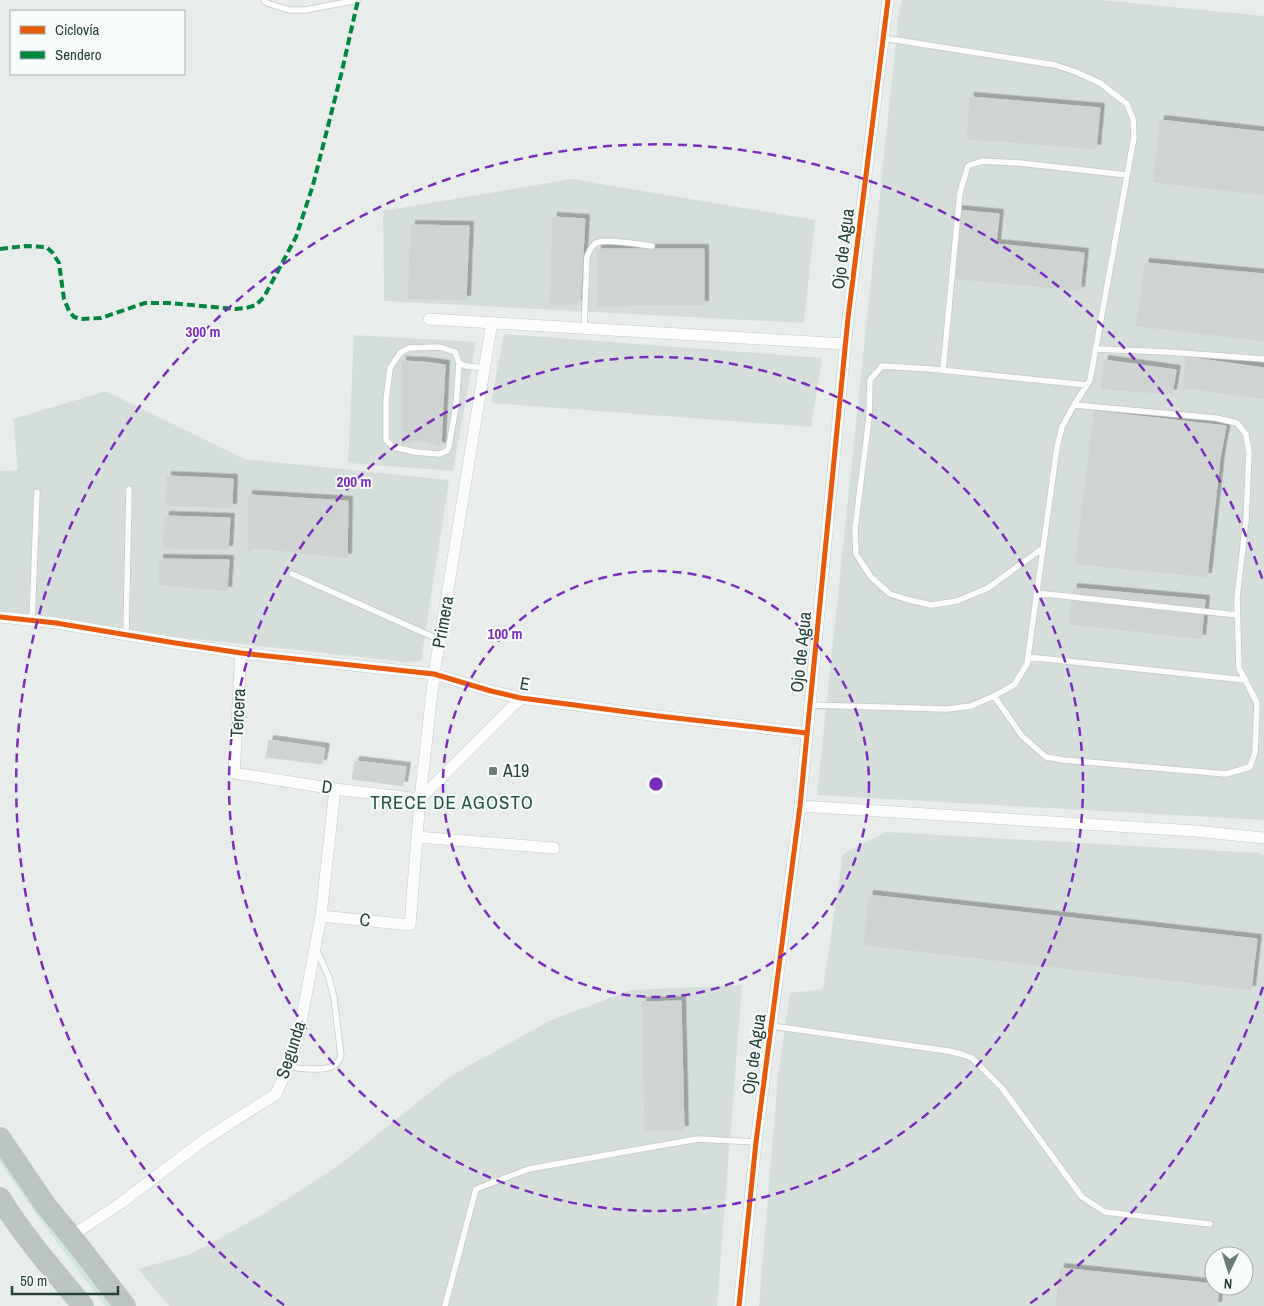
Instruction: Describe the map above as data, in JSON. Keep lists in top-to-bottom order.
{
  "streets": {
    "street": [
      "Ojo de Agua",
      "Primera",
      "E",
      "Tercera",
      "D",
      "C",
      "Segunda"
    ]
  },
  "crossings": [
    ["Ojo de Agua", "E"],
    ["Primera", "E"],
    ["Primera", "D"],
    ["Primera", "C"],
    ["E", "Tercera"],
    ["Tercera", "D"],
    ["D", "Segunda"],
    ["C", "Segunda"]
  ],
  "districts": ["TRECE DE AGOSTO"],
  "places": {
    "transit": ["A19"]
  },
  "legend": ["Ciclovía", "Sendero"],
  "scale_bar": "50 m",
  "north": "bottom",
  "rings": ["300 m", "200 m", "100 m"]
}
